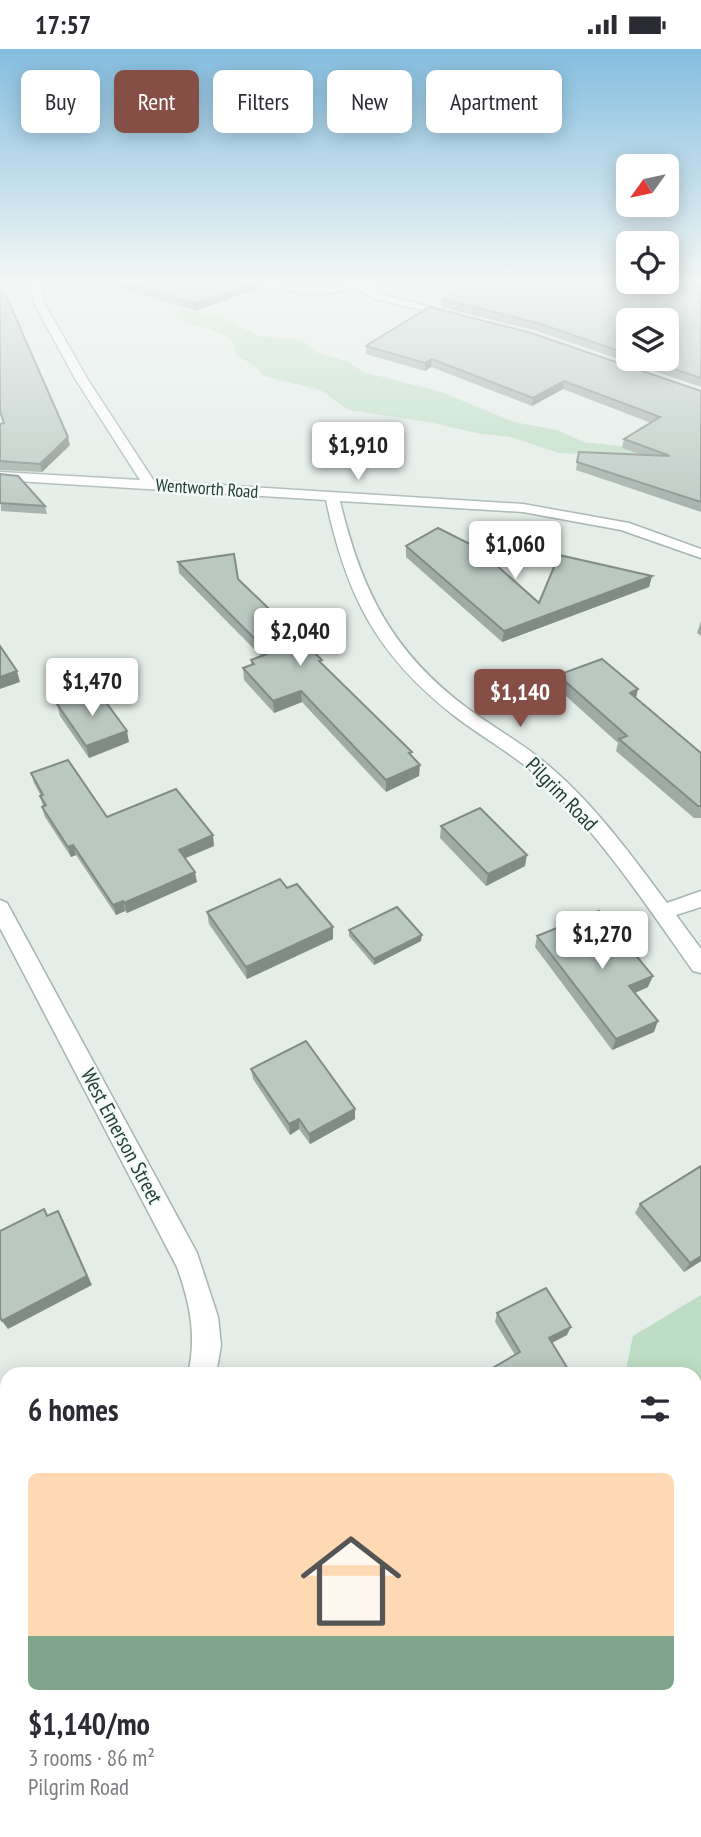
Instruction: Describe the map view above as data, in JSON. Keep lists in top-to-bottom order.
{
  "streets": {
    "street": ["Wentworth Road", "Pilgrim Road", "West Emerson Street"]
  },
  "crossings": [
    ["Wentworth Road", "Pilgrim Road"]
  ],
  "north": "bottom left",
  "page": {
    "status": "17:57",
    "chip": [
      "Buy",
      "Rent",
      "Filters",
      "New",
      "Apartment"
    ],
    "price": [
      "$1,910",
      "$1,060",
      "$2,040",
      "$1,470",
      "$1,140",
      "$1,270"
    ],
    "heading": "6 homes",
    "list": [
      {
        "name": "$1,140/mo",
        "note": "3 rooms · 86 m² · Pilgrim Road"
      }
    ]
  }
}
